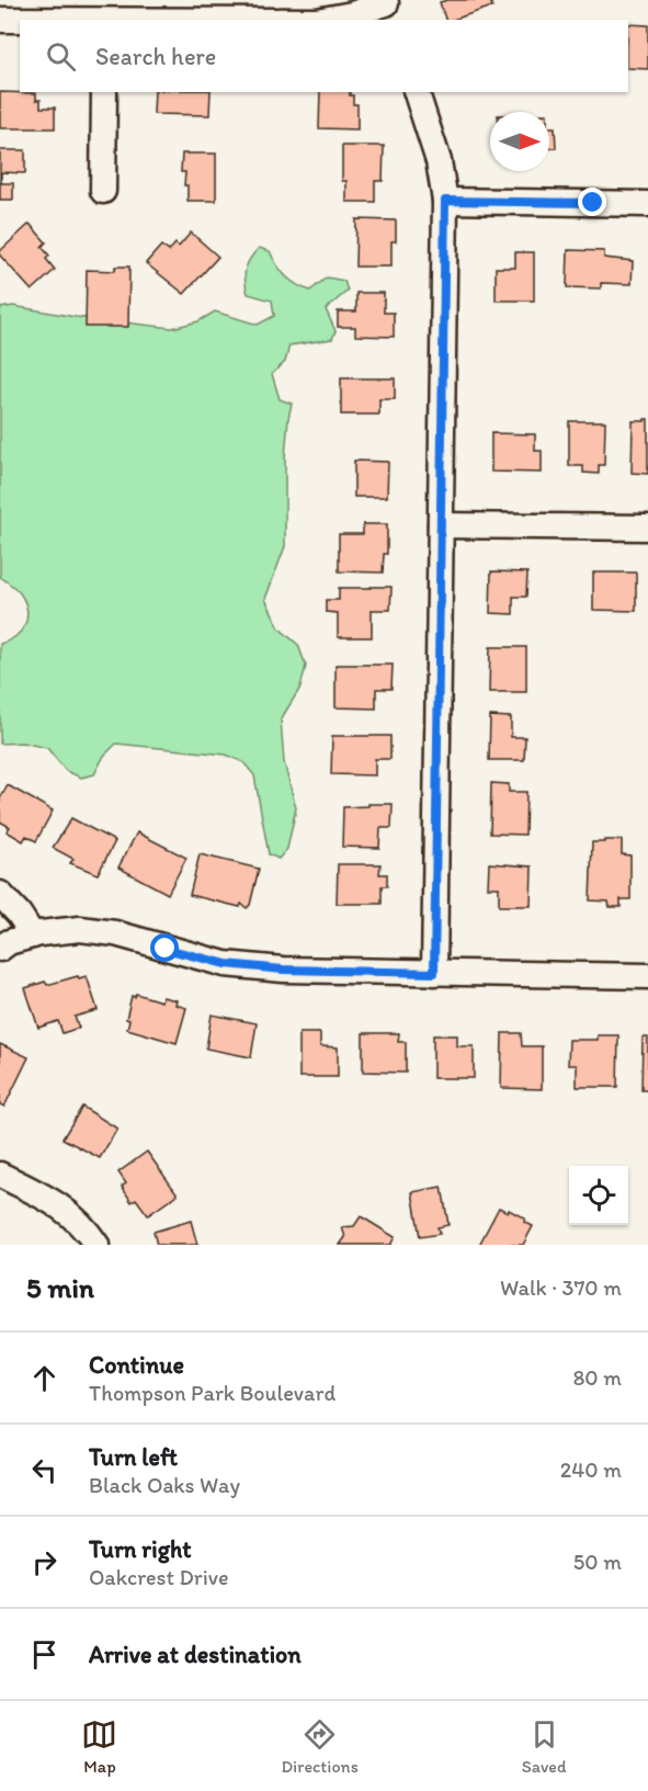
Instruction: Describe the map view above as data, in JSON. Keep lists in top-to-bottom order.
{
  "north": "right",
  "page": {
    "search": "Search here",
    "heading": ["5 min", "Walk · 370 m"],
    "list": [
      ["Continue", "Thompson Park Boulevard", "80 m"],
      ["Turn left", "Black Oaks Way", "240 m"],
      ["Turn right", "Oakcrest Drive", "50 m"],
      "Arrive at destination"
    ],
    "nav": ["Map", "Directions", "Saved"]
  }
}
